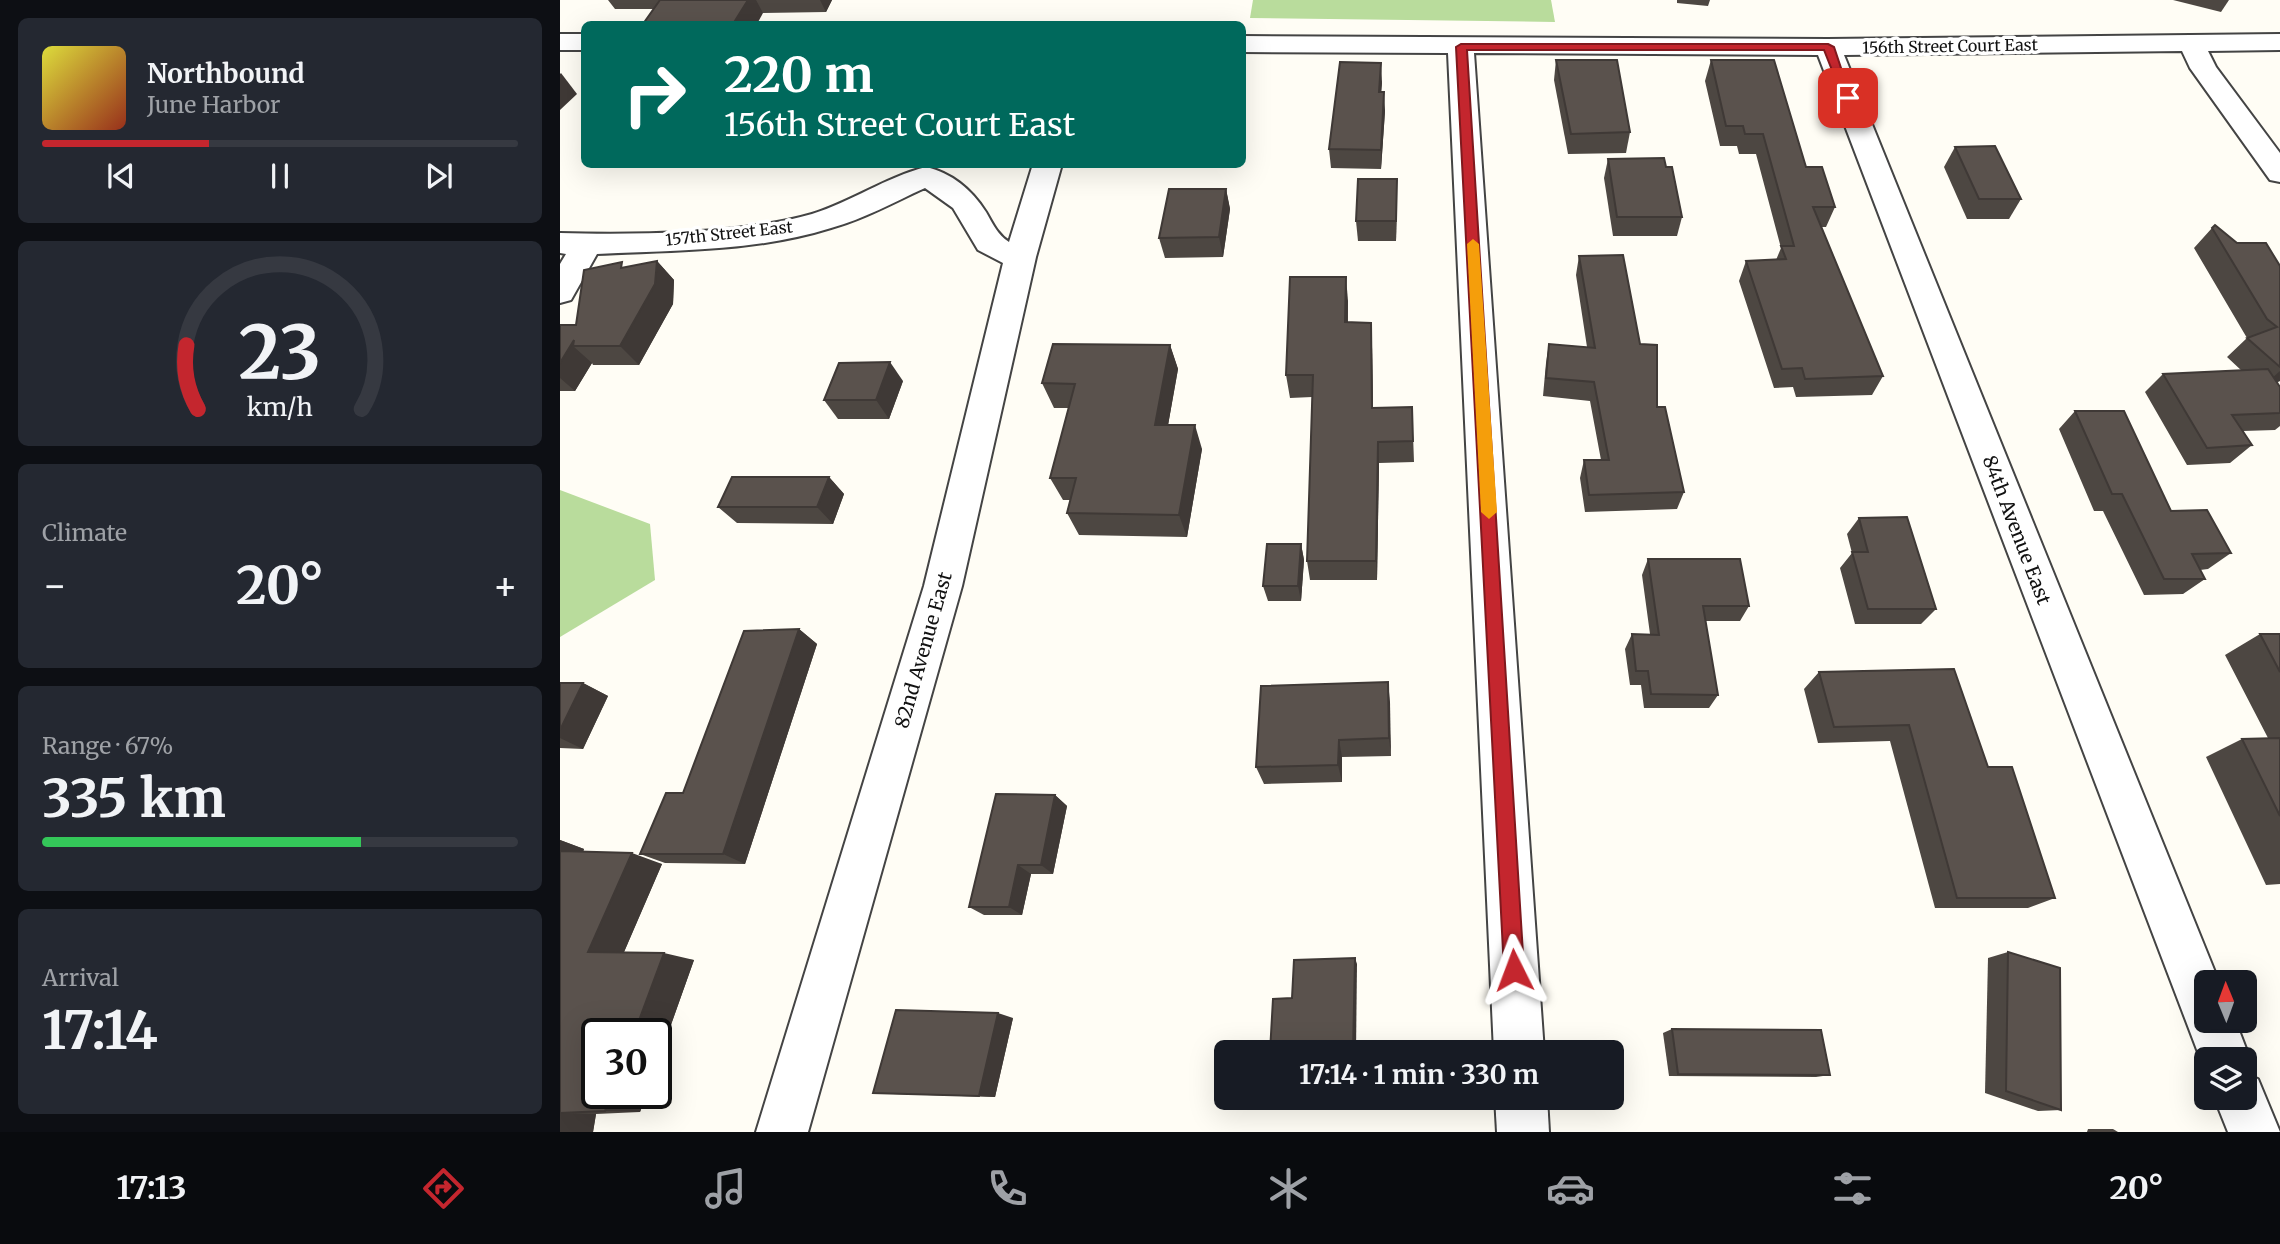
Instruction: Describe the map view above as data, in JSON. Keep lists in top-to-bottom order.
{
  "streets": {
    "street": [
      "156th Street Court East",
      "157th Street East",
      "84th Avenue East",
      "82nd Avenue East"
    ]
  },
  "crossings": [
    ["156th Street Court East", "84th Avenue East"],
    ["157th Street East", "82nd Avenue East"]
  ],
  "north": "top",
  "page": {
    "turn": ["220 m", "156th Street Court East"],
    "song": ["Northbound", "June Harbor"],
    "tile": [
      "Climate",
      ["Range · 67%", "335 km"],
      ["Arrival", "17:14"]
    ],
    "heat": ["−", "20°", "+"],
    "limit": "30",
    "trip": "17:14 · 1 min · 330 m",
    "tabs": ["17:13", "20°"],
    "gauge": ["23", "km/h"]
  }
}
